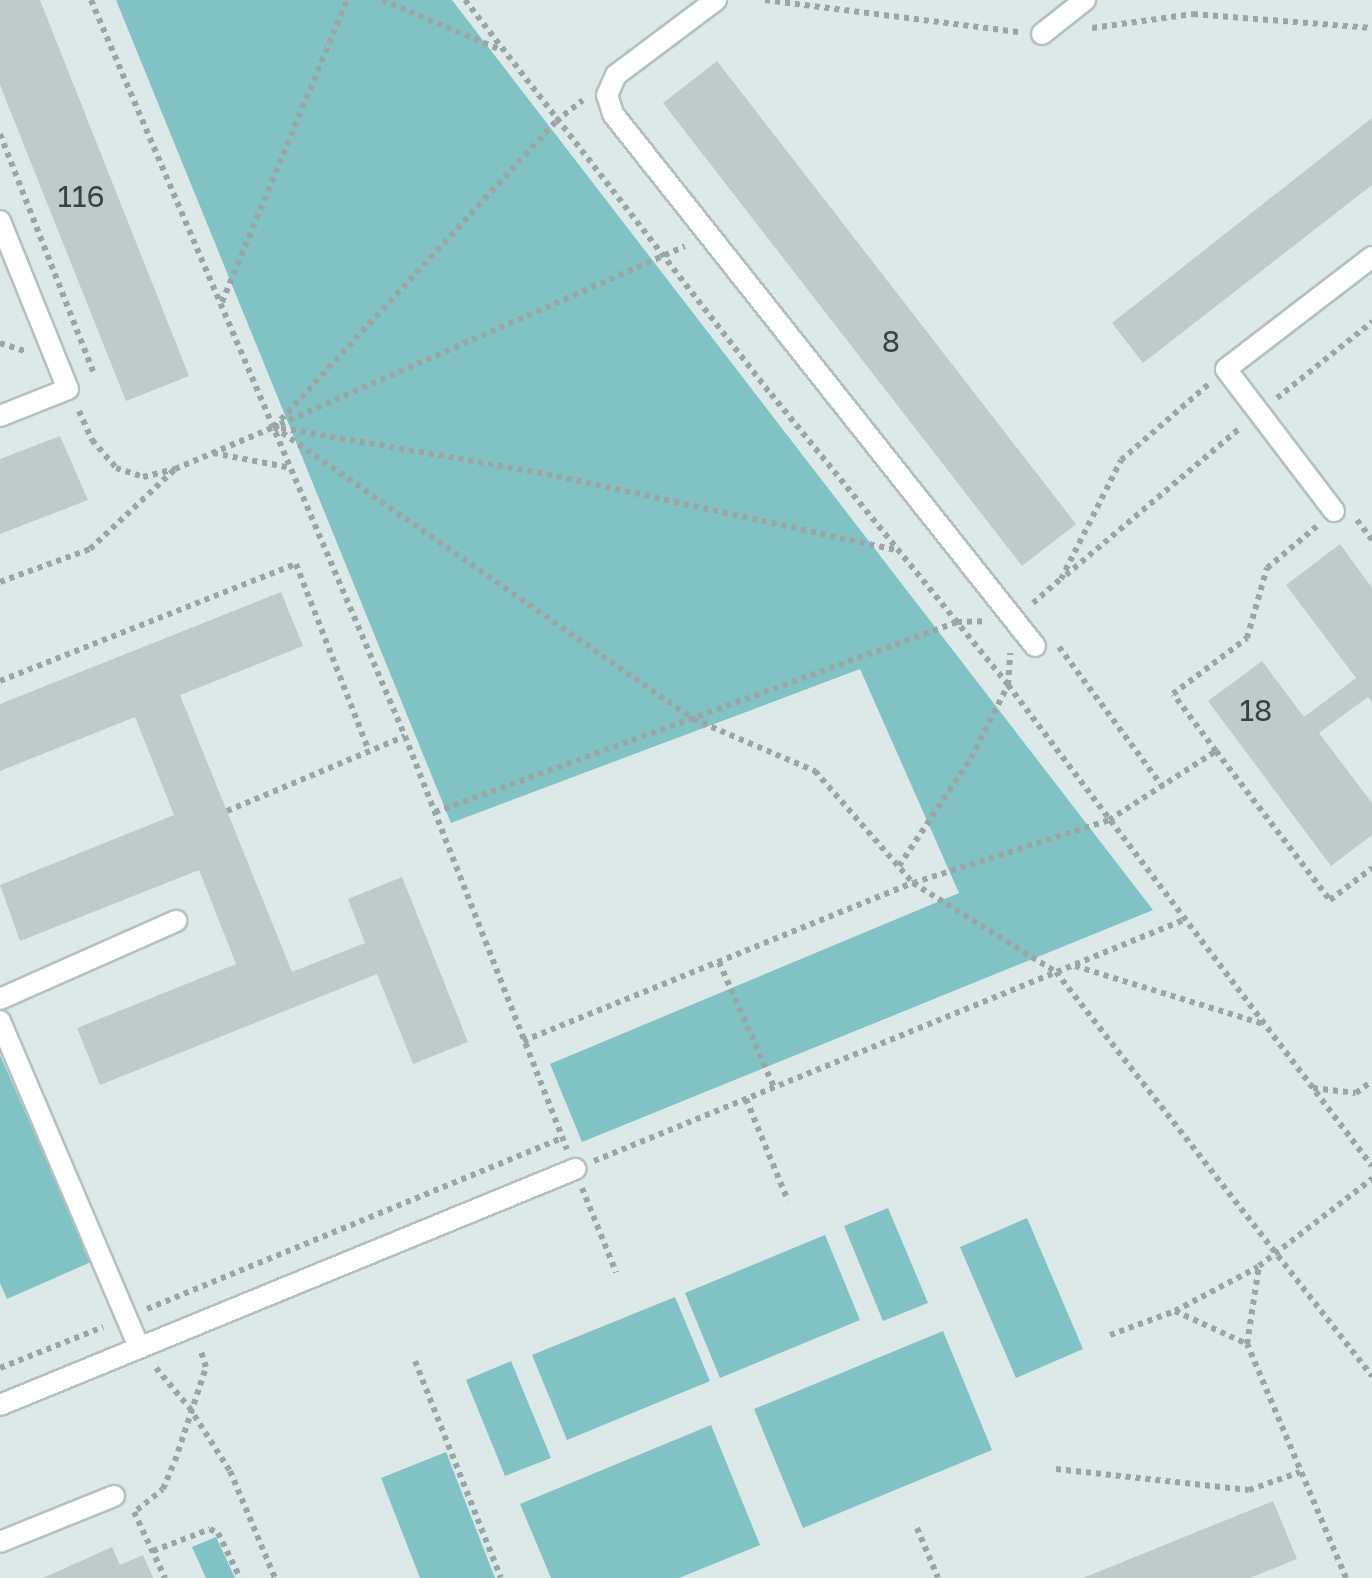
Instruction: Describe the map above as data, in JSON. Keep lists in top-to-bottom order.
{
  "house_numbers": ["116", "8", "18"]
}
